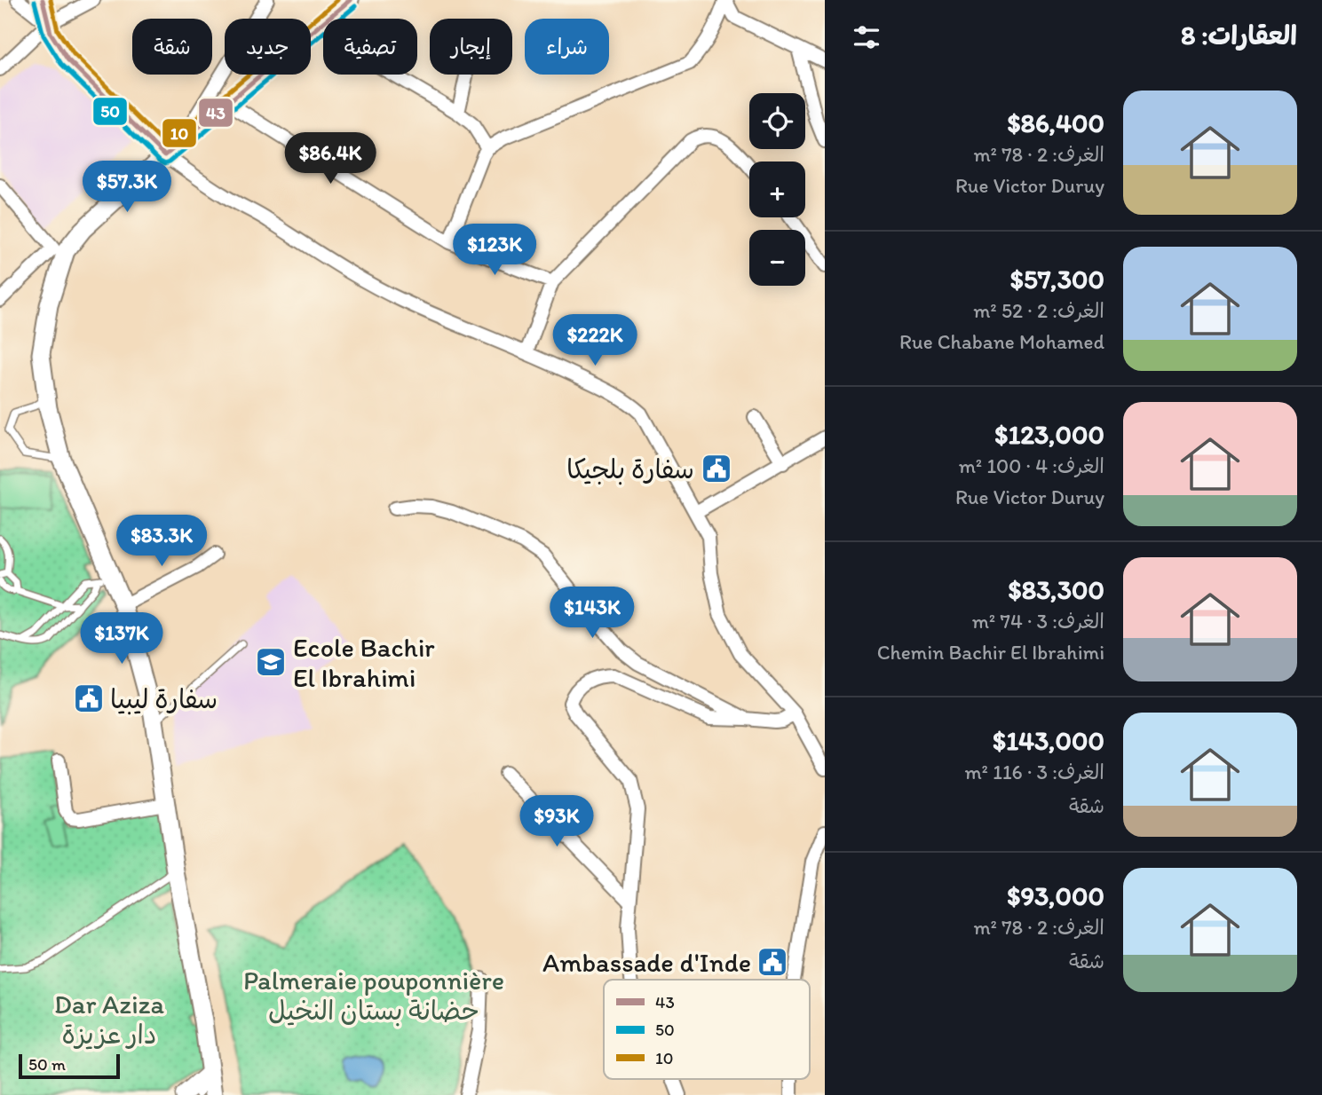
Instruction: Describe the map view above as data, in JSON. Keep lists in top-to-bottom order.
{
  "parks": ["Palmeraie pouponnière حضانة بستان النخيل", "Dar Aziza دار عزيزة"],
  "places": {
    "public building": ["سفارة بلجيكا", "سفارة ليبيا", "Ambassade d'Inde"],
    "school or university": ["Ecole Bachir El Ibrahimi"]
  },
  "lines": ["transit line 43", "transit line 10", "transit line 50"],
  "legend": ["43", "50", "10"],
  "scale_bar": "50 m",
  "page": {
    "heading": "العقارات: 8",
    "chip": [
      "شراء",
      "إيجار",
      "تصفية",
      "جديد",
      "شقة"
    ],
    "list": [
      {
        "name": "$86,400",
        "note": "الغرف: 2 · 78 m² · Rue Victor Duruy"
      },
      {
        "name": "$57,300",
        "note": "الغرف: 2 · 52 m² · Rue Chabane Mohamed"
      },
      {
        "name": "$123,000",
        "note": "الغرف: 4 · 100 m² · Rue Victor Duruy"
      },
      {
        "name": "$83,300",
        "note": "الغرف: 3 · 74 m² · Chemin Bachir El Ibrahimi"
      },
      {
        "name": "$143,000",
        "note": "الغرف: 3 · 116 m² · شقة"
      },
      {
        "name": "$93,000",
        "note": "الغرف: 2 · 78 m² · شقة"
      }
    ],
    "map_buttons": ["+", "−"],
    "price": [
      "$86.4K",
      "$57.3K",
      "$123K",
      "$222K",
      "$83.3K",
      "$143K",
      "$137K",
      "$93K"
    ],
    "scale": "50 m"
  }
}
